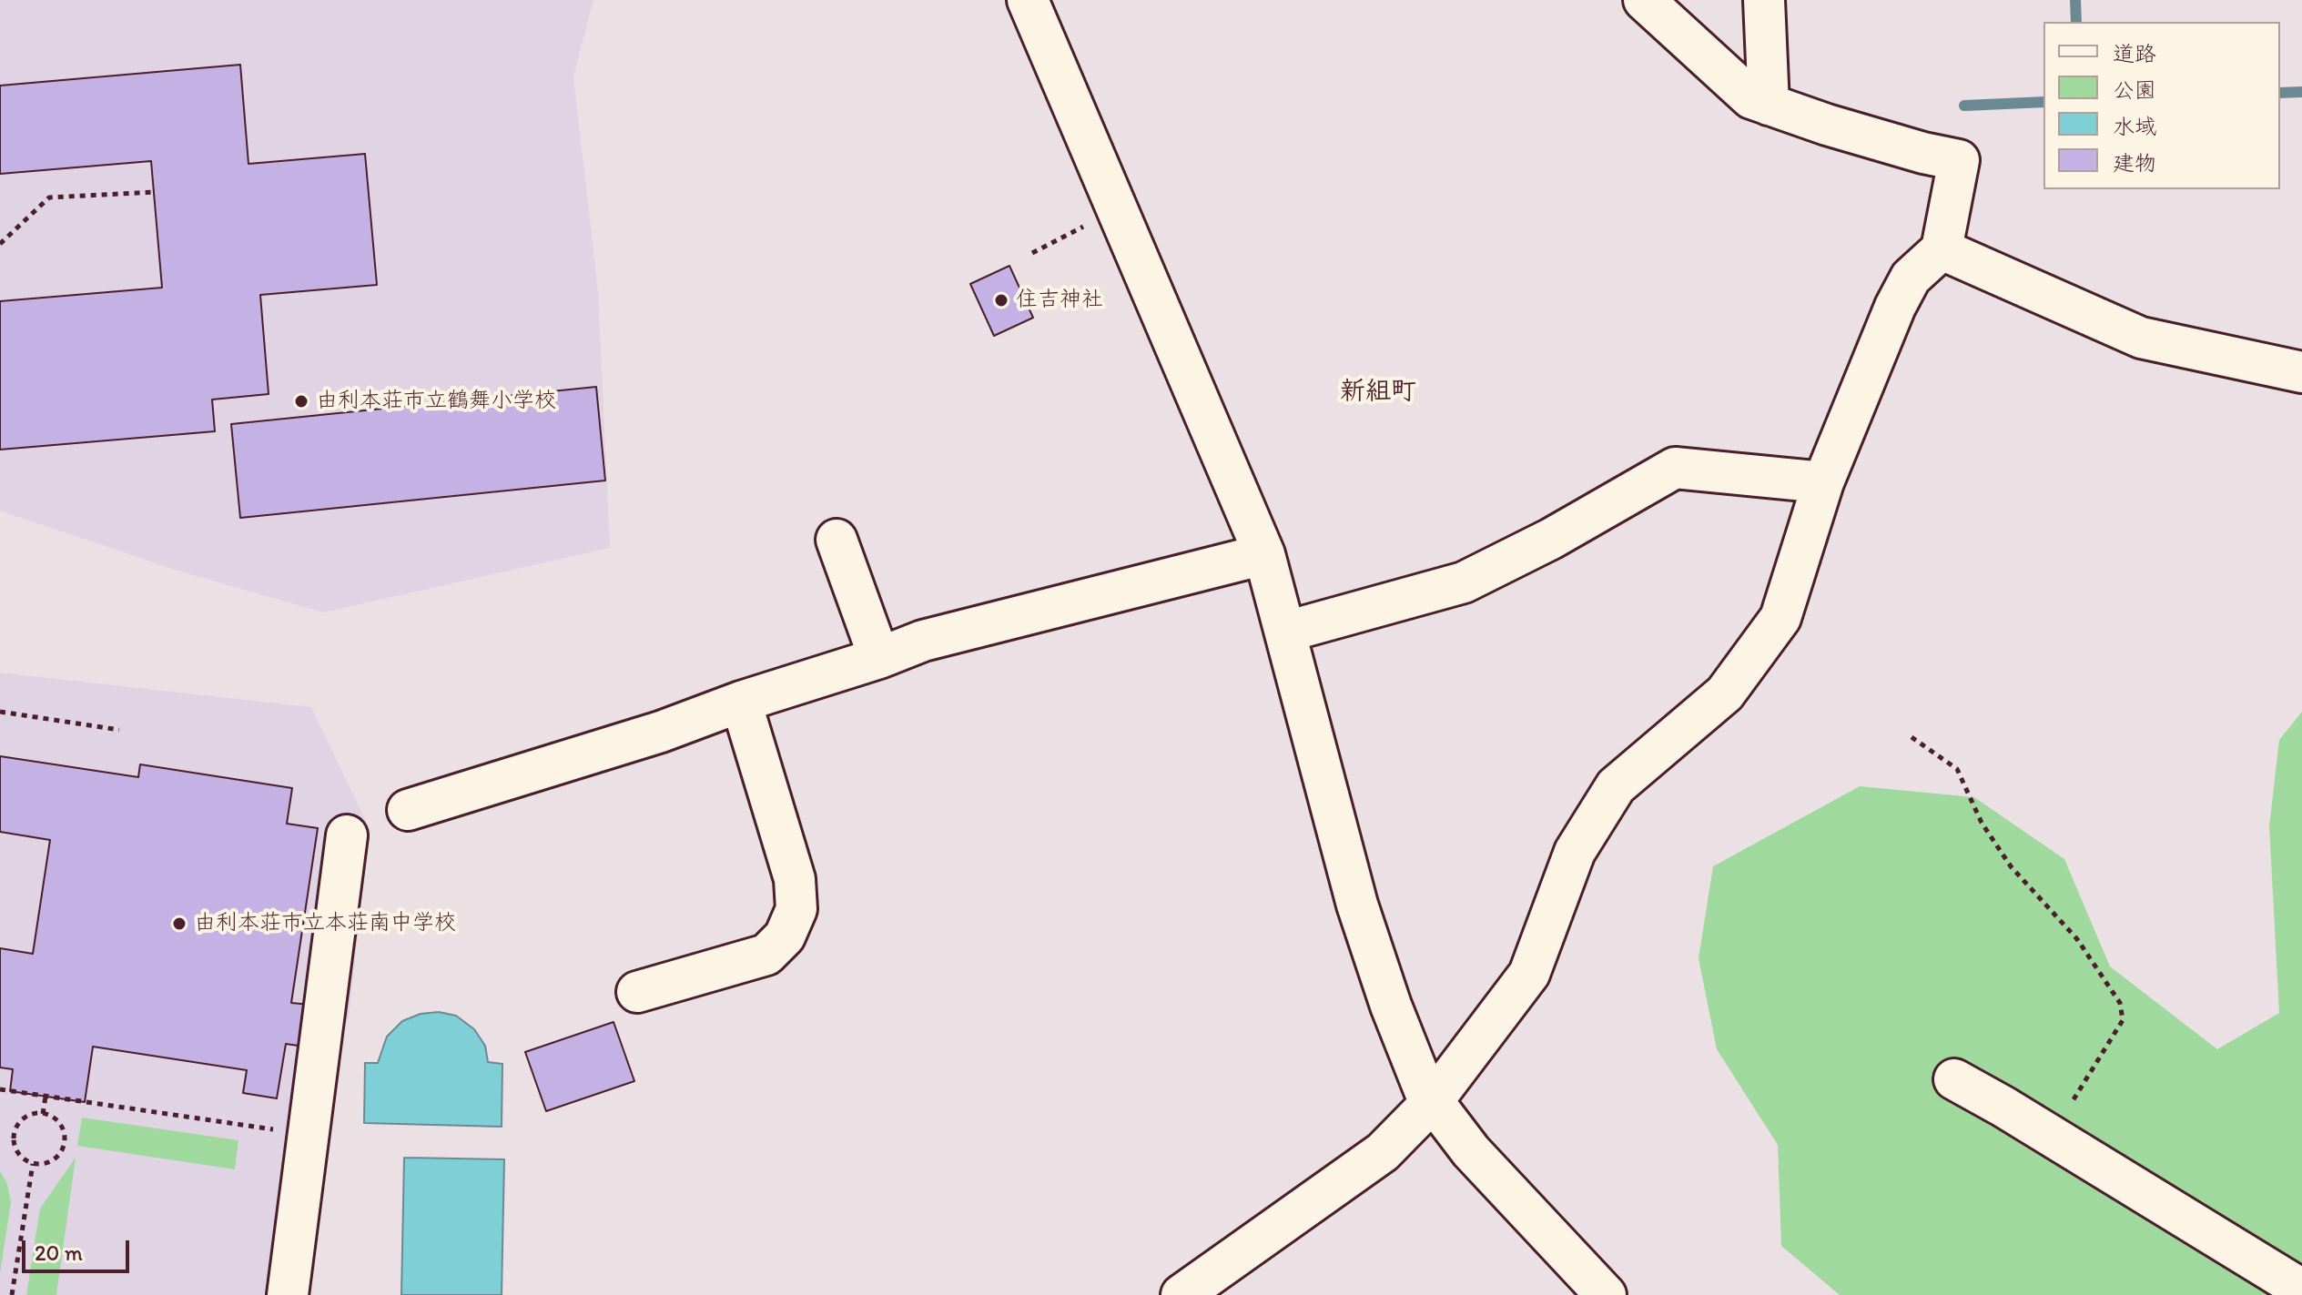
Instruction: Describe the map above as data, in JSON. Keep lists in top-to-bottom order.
{
  "districts": ["新組町"],
  "places": ["住吉神社", "由利本荘市立鶴舞小学校", "由利本荘市立本荘南中学校"],
  "legend": [
    "道路",
    "公園",
    "水域",
    "建物"
  ],
  "scale_bar": "20 m"
}
